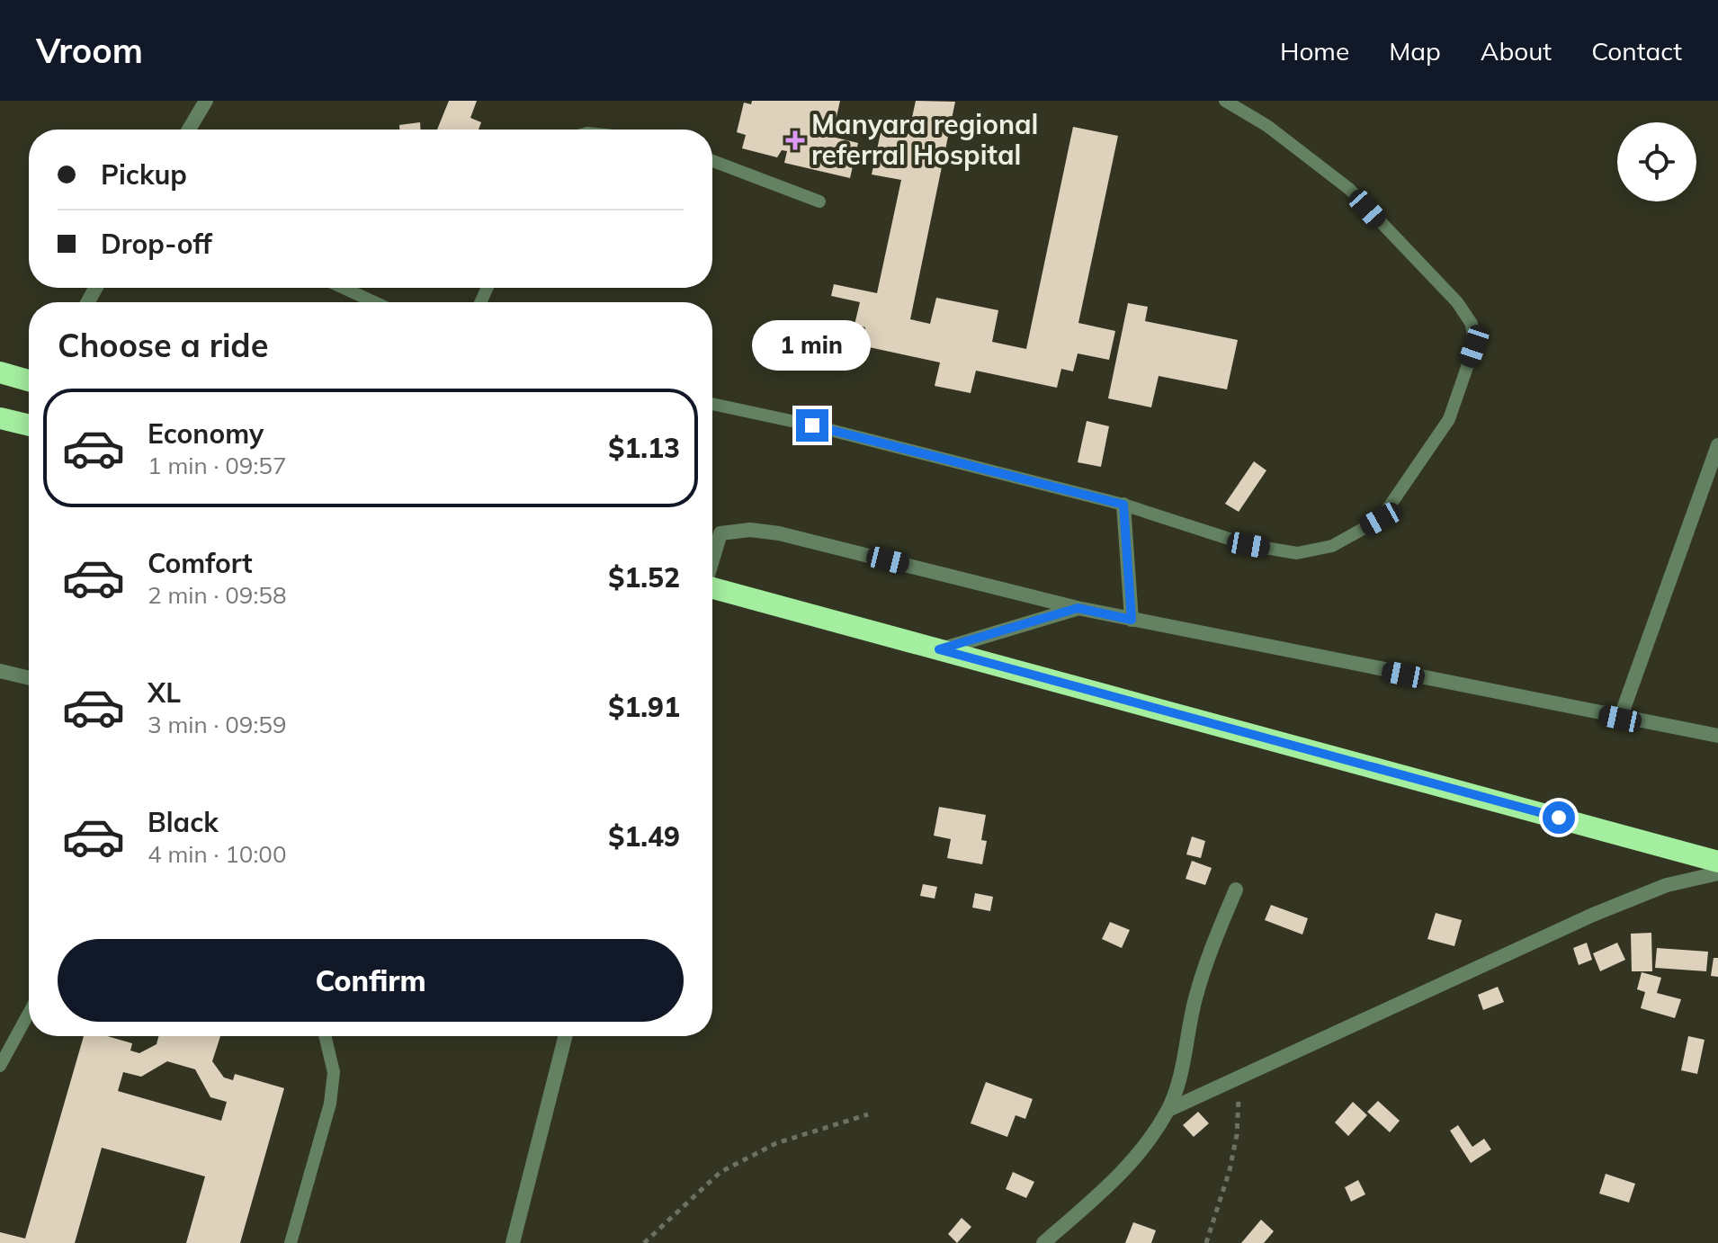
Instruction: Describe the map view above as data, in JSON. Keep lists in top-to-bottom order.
{
  "places": {
    "health": ["Manyara regional referral Hospital"]
  },
  "page": {
    "header": "Vroom",
    "nav": [
      "Home",
      "Map",
      "About",
      "Contact"
    ],
    "banner": ["Pickup", "Drop-off"],
    "heading": "Choose a ride",
    "bubble": "1 min",
    "list": [
      {
        "name": "Economy",
        "note": "1 min · 09:57",
        "value": "$1.13"
      },
      {
        "name": "Comfort",
        "note": "2 min · 09:58",
        "value": "$1.52"
      },
      {
        "name": "XL",
        "note": "3 min · 09:59",
        "value": "$1.91"
      },
      {
        "name": "Black",
        "note": "4 min · 10:00",
        "value": "$1.49"
      }
    ],
    "buttons": "Confirm"
  }
}
